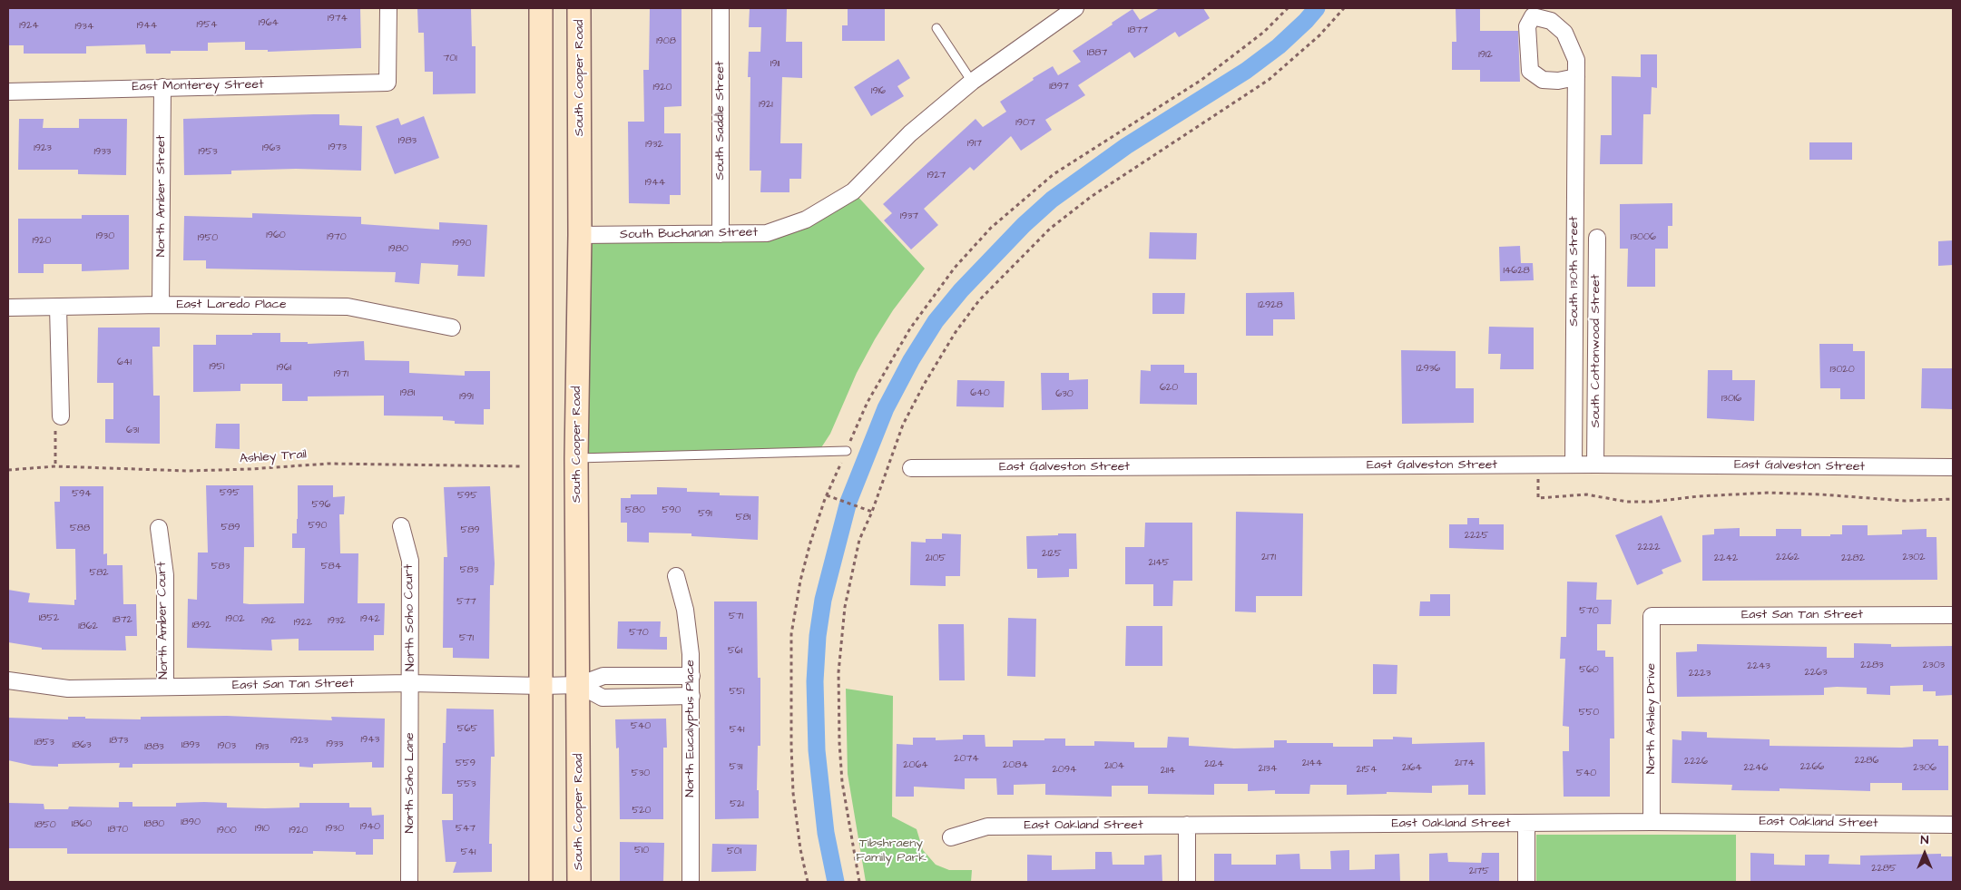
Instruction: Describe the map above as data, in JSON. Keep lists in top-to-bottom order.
{
  "streets": {
    "main road": ["South Cooper Road"],
    "street": [
      "East Monterey Street",
      "South Saddle Street",
      "North Amber Street",
      "South Buchanan Street",
      "South 130th Street",
      "East Laredo Place",
      "South Cottonwood Street",
      "East Galveston Street",
      "East San Tan Street",
      "North Soho Court",
      "North Amber Court",
      "North Ashley Drive",
      "North Eucalyptus Place",
      "North Soho Lane",
      "East Oakland Street"
    ],
    "path": ["Ashley Trail"]
  },
  "crossings": [
    ["South Cooper Road", "South Buchanan Street"],
    ["South Cooper Road", "East San Tan Street"],
    ["East Monterey Street", "North Amber Street"],
    ["South Saddle Street", "South Buchanan Street"],
    ["North Amber Street", "East Laredo Place"],
    ["South 130th Street", "East Galveston Street"],
    ["South Cottonwood Street", "East Galveston Street"],
    ["East San Tan Street", "North Soho Court"],
    ["East San Tan Street", "North Amber Court"],
    ["East San Tan Street", "North Ashley Drive"],
    ["East San Tan Street", "North Eucalyptus Place"],
    ["East San Tan Street", "North Soho Lane"],
    ["North Soho Court", "North Soho Lane"],
    ["North Ashley Drive", "East Oakland Street"]
  ],
  "parks": ["Tibshraeny Family Park"],
  "house_numbers": [
    "1974",
    "1964",
    "1954",
    "1924",
    "1944",
    "1934",
    "1877",
    "1908",
    "1887",
    "1912",
    "701",
    "1911",
    "1897",
    "1920",
    "1916",
    "1921",
    "1907",
    "1983",
    "1917",
    "1932",
    "1973",
    "1923",
    "1963",
    "1933",
    "1953",
    "1927",
    "1944",
    "1937",
    "1960",
    "1930",
    "1970",
    "13006",
    "1950",
    "1920",
    "1990",
    "1980",
    "14628",
    "12928",
    "641",
    "1951",
    "1961",
    "12936",
    "13020",
    "1971",
    "620",
    "1981",
    "640",
    "630",
    "1991",
    "13016",
    "631",
    "595",
    "594",
    "595",
    "596",
    "580",
    "590",
    "591",
    "581",
    "590",
    "589",
    "588",
    "589",
    "2225",
    "2222",
    "2125",
    "2171",
    "2262",
    "2302",
    "2105",
    "2242",
    "2282",
    "2145",
    "583",
    "584",
    "583",
    "582",
    "577",
    "570",
    "571",
    "1852",
    "1902",
    "1942",
    "1872",
    "1912",
    "1932",
    "1922",
    "1892",
    "1862",
    "570",
    "571",
    "561",
    "2283",
    "2303",
    "2243",
    "560",
    "2263",
    "2223",
    "551",
    "550",
    "540",
    "565",
    "541",
    "1943",
    "1873",
    "1923",
    "1853",
    "1933",
    "1863",
    "1893",
    "1903",
    "1883",
    "1913",
    "2074",
    "2286",
    "2226",
    "559",
    "2144",
    "2174",
    "2124",
    "2064",
    "2084",
    "2104",
    "531",
    "2266",
    "2164",
    "2246",
    "2306",
    "2134",
    "2094",
    "2154",
    "2114",
    "530",
    "540",
    "553",
    "521",
    "520",
    "1890",
    "1860",
    "1880",
    "1850",
    "1940",
    "1910",
    "1930",
    "547",
    "1870",
    "1900",
    "1920",
    "510",
    "501",
    "541",
    "2285",
    "2175"
  ],
  "north": "top"
}
